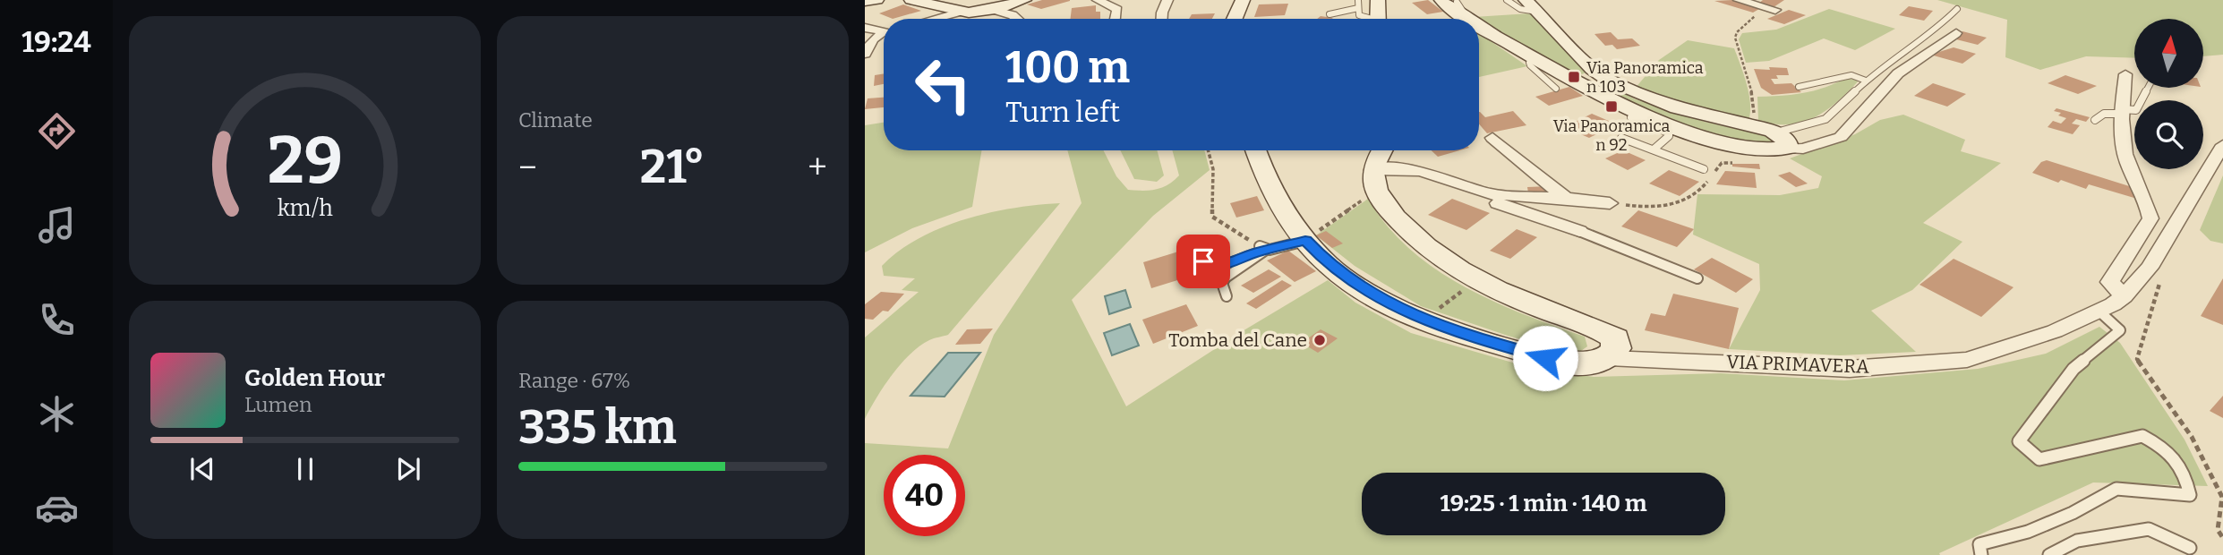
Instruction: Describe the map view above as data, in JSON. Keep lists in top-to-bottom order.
{
  "streets": {
    "street": ["VIA PRIMAVERA"]
  },
  "places": {
    "transit": ["Via Panoramica n 103", "Via Panoramica n 92"],
    "other": ["Tomba del Cane"]
  },
  "north": "top",
  "page": {
    "tabs": "19:24",
    "tile": [
      "Climate",
      ["Range · 67%", "335 km"]
    ],
    "turn": ["100 m", "Turn left"],
    "heat": ["−", "21°", "+"],
    "song": ["Golden Hour", "Lumen"],
    "limit": "40",
    "trip": "19:25 · 1 min · 140 m",
    "gauge": ["29", "km/h"]
  }
}
